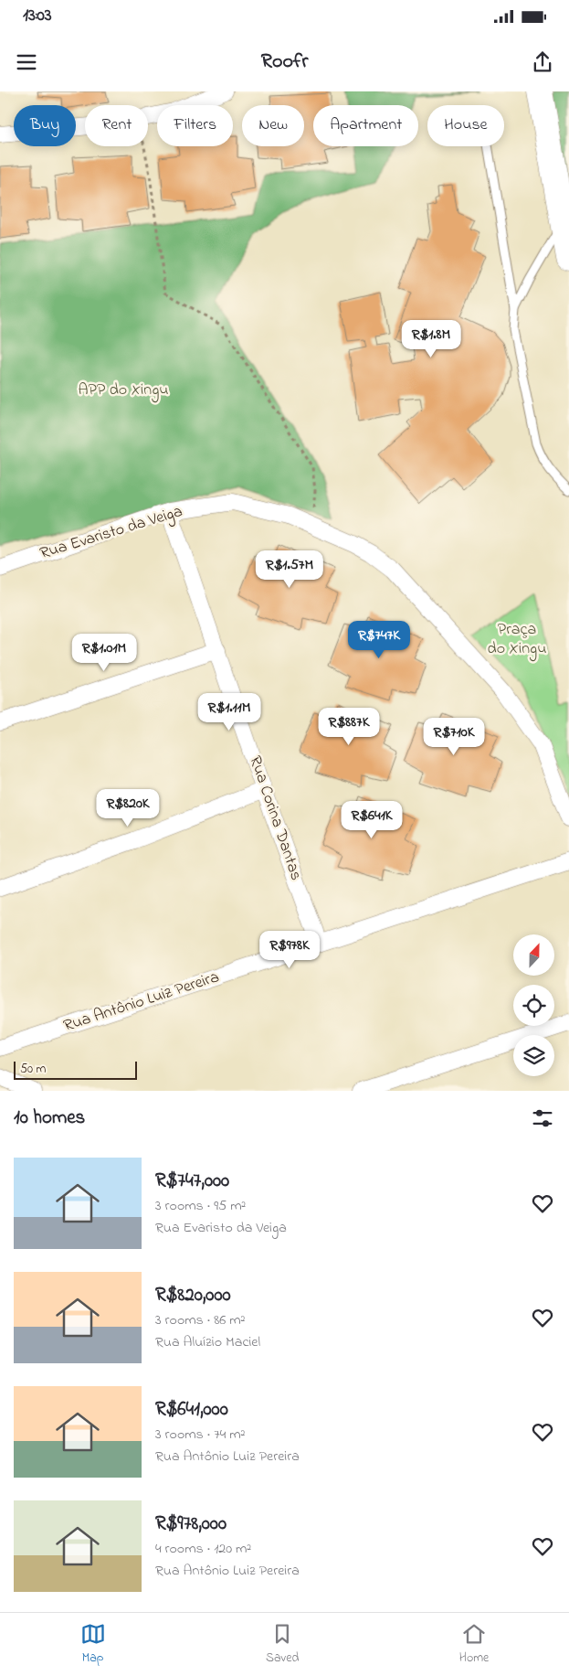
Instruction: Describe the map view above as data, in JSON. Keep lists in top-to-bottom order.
{
  "streets": {
    "street": ["Rua Evaristo da Veiga", "Rua Corina Dantas", "Rua Antônio Luiz Pereira"]
  },
  "crossings": [
    ["Rua Evaristo da Veiga", "Rua Corina Dantas"],
    ["Rua Corina Dantas", "Rua Antônio Luiz Pereira"]
  ],
  "parks": ["APP do Xingu", "Praça do Xingu"],
  "scale_bar": "50 m",
  "north": "top",
  "page": {
    "status": "13:03",
    "header": "Roofr",
    "chip": [
      "Buy",
      "Rent",
      "Filters",
      "New",
      "Apartment",
      "House"
    ],
    "price": [
      "R$1.8M",
      "R$1.57M",
      "R$747K",
      "R$1.01M",
      "R$1.11M",
      "R$887K",
      "R$710K",
      "R$820K",
      "R$641K",
      "R$978K"
    ],
    "scale": "50 m",
    "heading": "10 homes",
    "list": [
      {
        "name": "R$747,000",
        "note": "3 rooms · 95 m² · Rua Evaristo da Veiga"
      },
      {
        "name": "R$820,000",
        "note": "3 rooms · 86 m² · Rua Aluízio Maciel"
      },
      {
        "name": "R$641,000",
        "note": "3 rooms · 74 m² · Rua Antônio Luiz Pereira"
      },
      {
        "name": "R$978,000",
        "note": "4 rooms · 120 m² · Rua Antônio Luiz Pereira"
      }
    ],
    "tabs": ["Map", "Saved", "Home"]
  }
}
